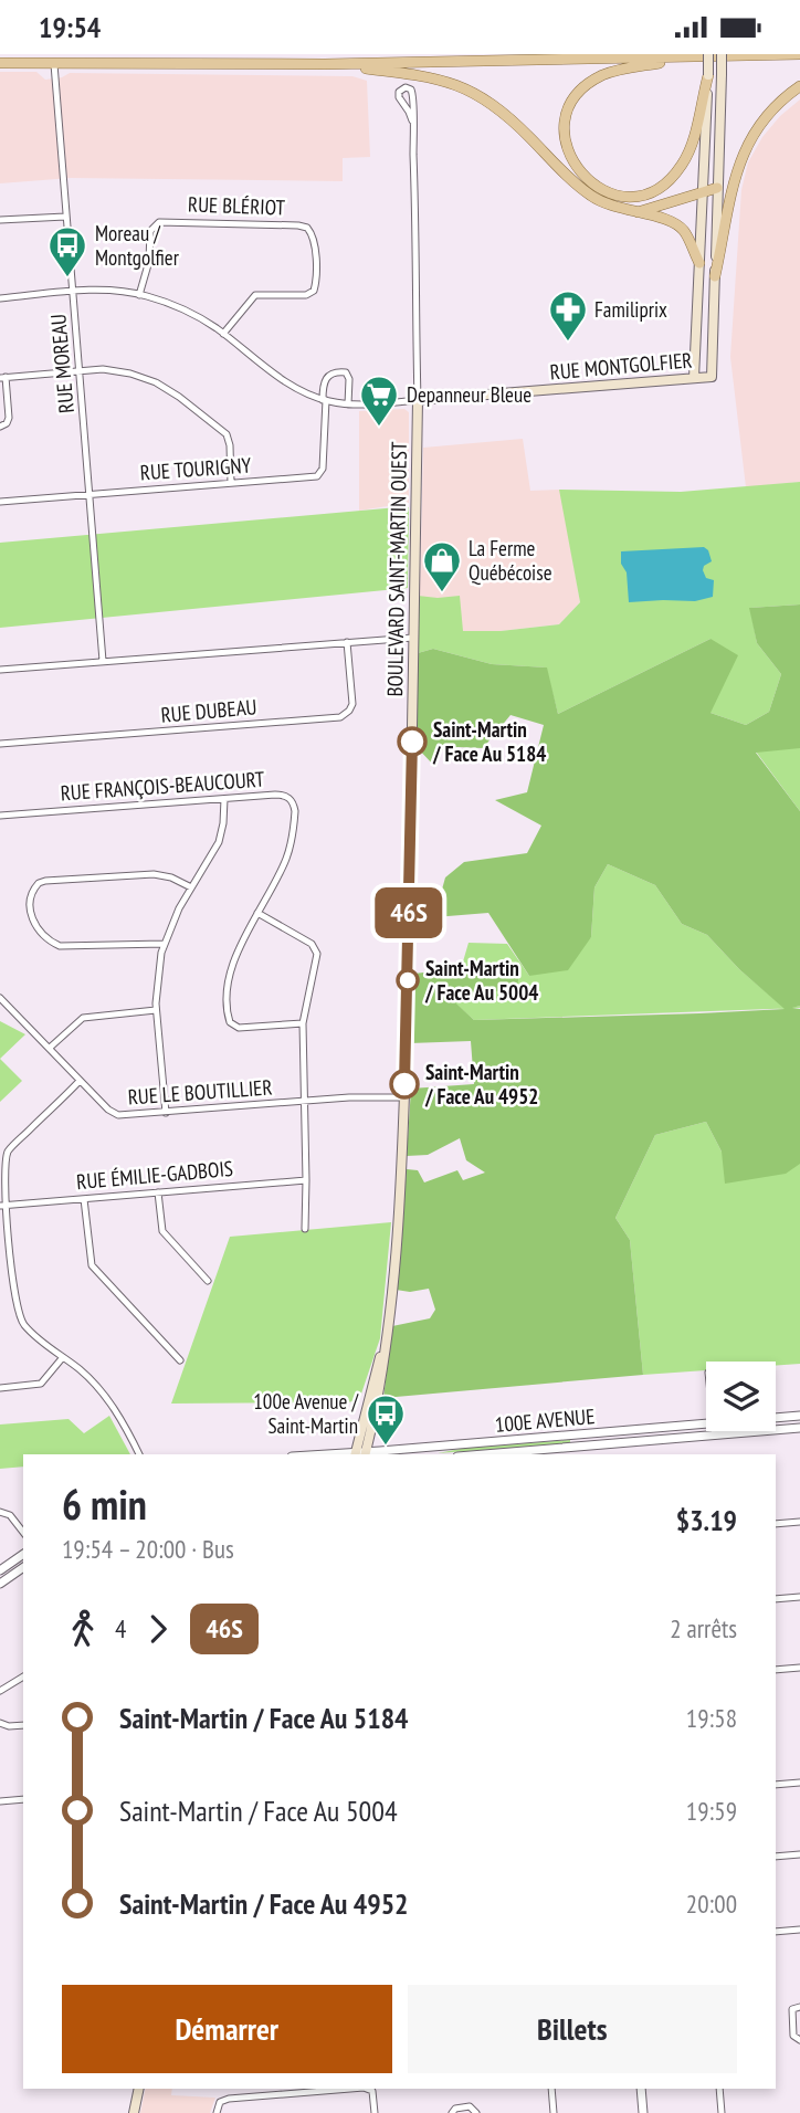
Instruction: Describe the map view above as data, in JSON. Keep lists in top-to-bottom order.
{
  "streets": {
    "main road": ["RUE MONTGOLFIER", "BOULEVARD SAINT-MARTIN OUEST"],
    "street": [
      "RUE BLÉRIOT",
      "RUE MOREAU",
      "RUE TOURIGNY",
      "RUE DUBEAU",
      "RUE FRANÇOIS-BEAUCOURT",
      "RUE LE BOUTILLIER",
      "RUE ÉMILIE-GADBOIS",
      "100E AVENUE"
    ]
  },
  "crossings": [
    ["RUE BLÉRIOT", "RUE MONTGOLFIER"],
    ["RUE MOREAU", "RUE MONTGOLFIER"],
    ["RUE MOREAU", "RUE TOURIGNY"],
    ["RUE MONTGOLFIER", "RUE TOURIGNY"],
    ["RUE MONTGOLFIER", "BOULEVARD SAINT-MARTIN OUEST"],
    ["BOULEVARD SAINT-MARTIN OUEST", "RUE LE BOUTILLIER"],
    ["BOULEVARD SAINT-MARTIN OUEST", "100E AVENUE"]
  ],
  "places": {
    "bus stop": ["Moreau / Montgolfier", "100e Avenue / Saint-Martin"],
    "pharmacy": ["Familiprix"],
    "supermarket": ["Depanneur Bleue"],
    "shop": ["La Ferme Québécoise"],
    "other": ["Saint-Martin / Face Au 5184", "Saint-Martin / Face Au 5004", "Saint-Martin / Face Au 4952"]
  },
  "lines": ["bus line 46S"],
  "page": {
    "status": "19:54",
    "on_map": "46S",
    "heading": ["6 min", "19:54 – 20:00 · Bus", "$3.19"],
    "legs": ["4", "46S", "2 arrêts"],
    "list": [
      {
        "name": "Saint-Martin / Face Au 5184",
        "value": "19:58"
      },
      {
        "name": "Saint-Martin / Face Au 5004",
        "value": "19:59"
      },
      {
        "name": "Saint-Martin / Face Au 4952",
        "value": "20:00"
      }
    ],
    "buttons": ["Démarrer", "Billets"]
  }
}
